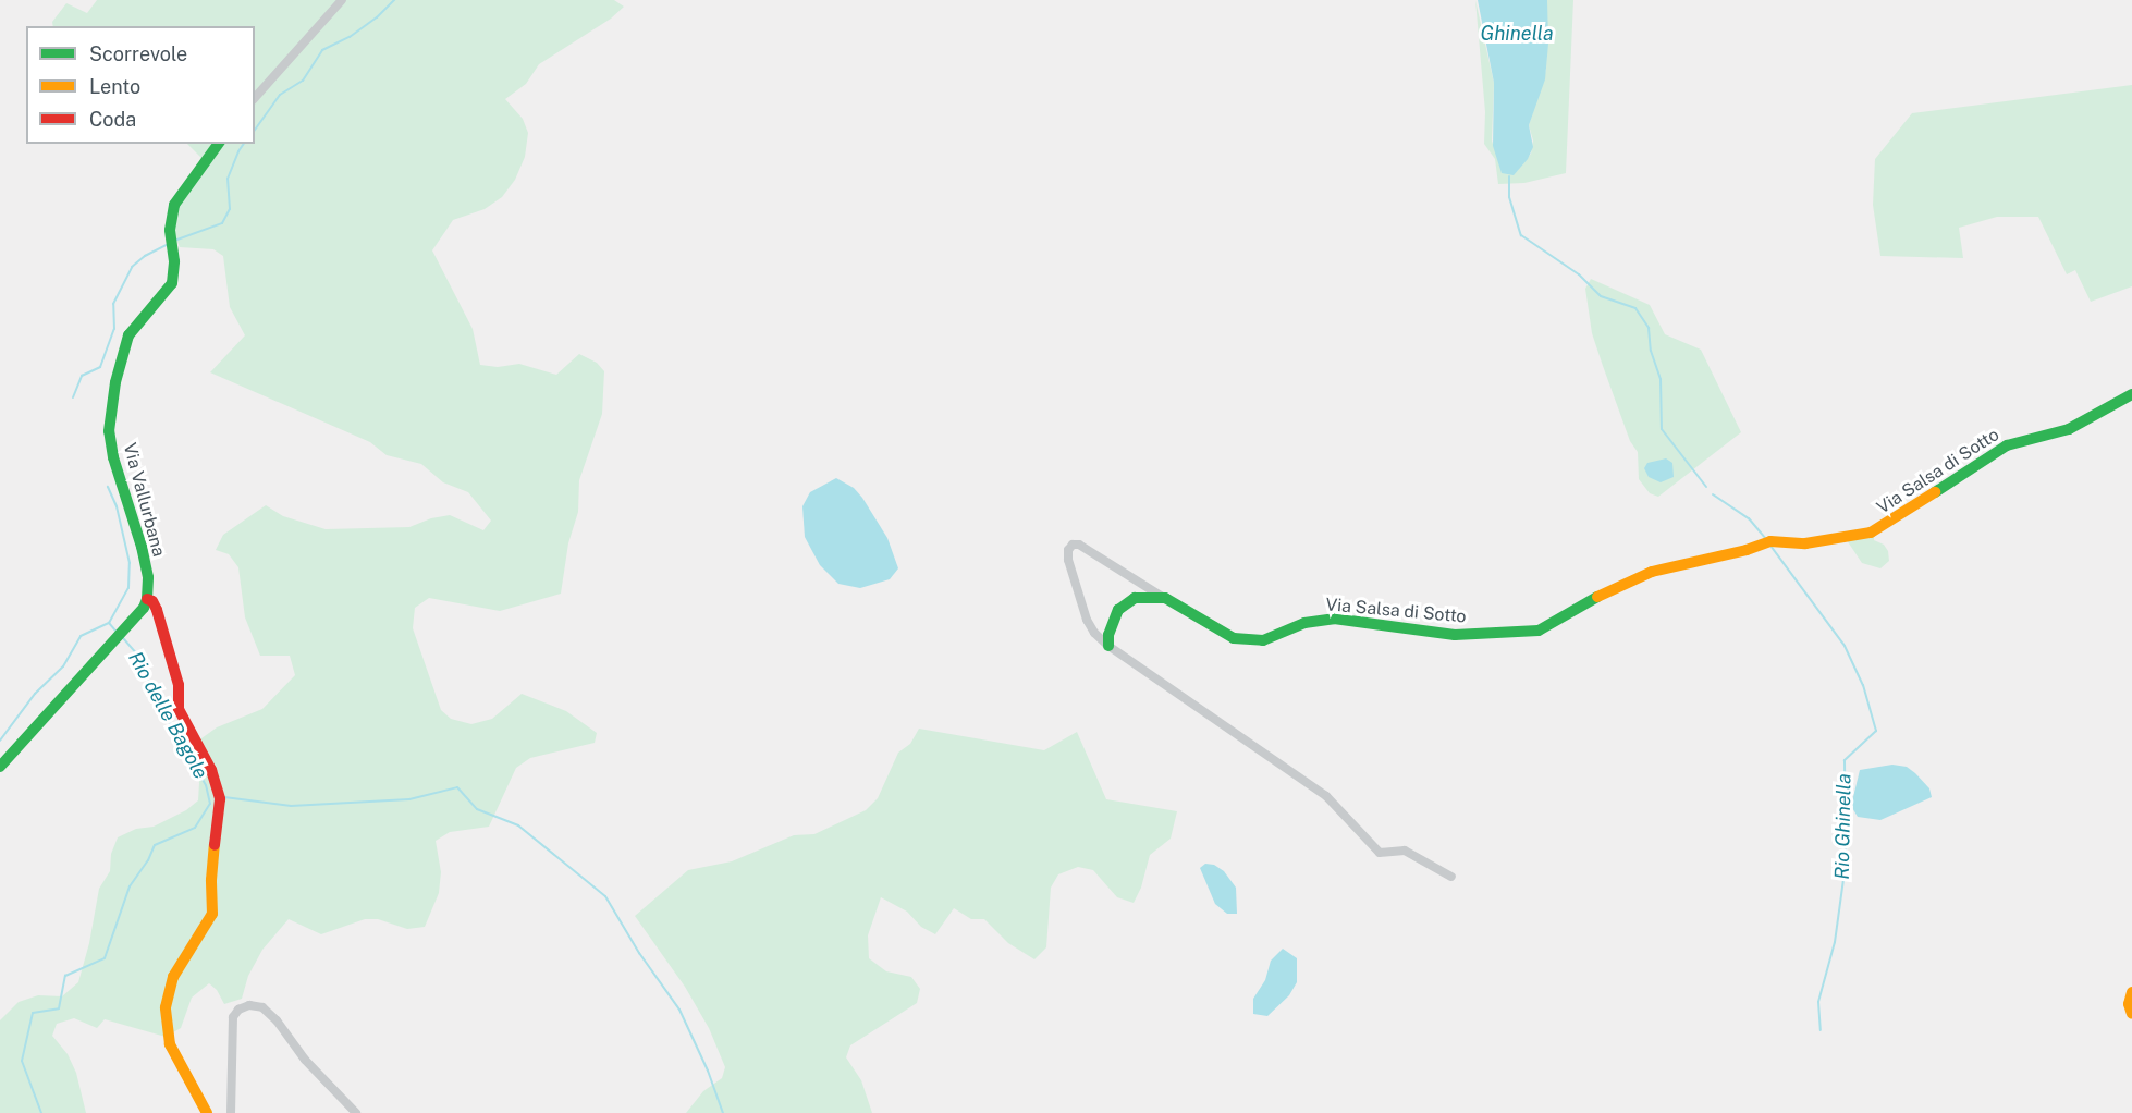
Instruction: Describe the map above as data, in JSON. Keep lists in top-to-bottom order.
{
  "streets": {
    "street": ["Via Salsa di Sotto", "Via Vallurbana"]
  },
  "water": ["Ghinella", "Rio delle Bagole", "Rio Ghinella"],
  "legend": ["Scorrevole", "Lento", "Coda"]
}
